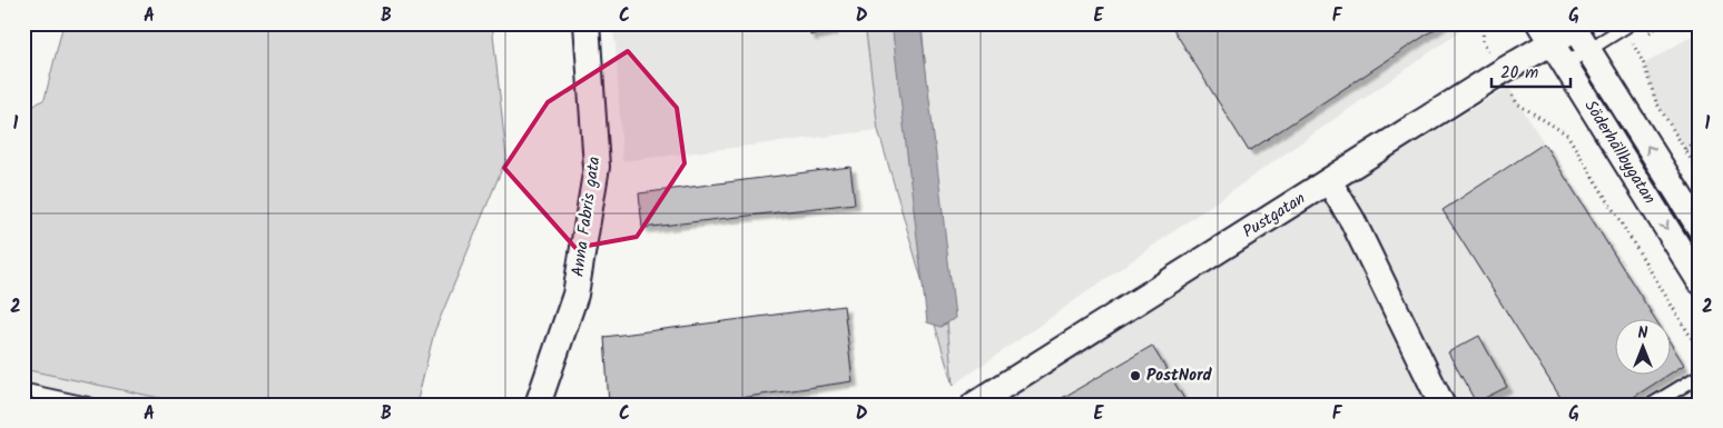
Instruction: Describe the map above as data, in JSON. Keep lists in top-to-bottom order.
{
  "streets": {
    "street": ["Söderhällbygatan", "Pustgatan", "Anna Fabris gata"]
  },
  "crossings": [
    ["Söderhällbygatan", "Pustgatan"]
  ],
  "places": ["PostNord"],
  "scale_bar": "20 m",
  "north": "top",
  "grid": {
    "columns": [
      "A",
      "B",
      "C",
      "D",
      "E",
      "F",
      "G"
    ],
    "rows": ["1", "2"]
  }
}
